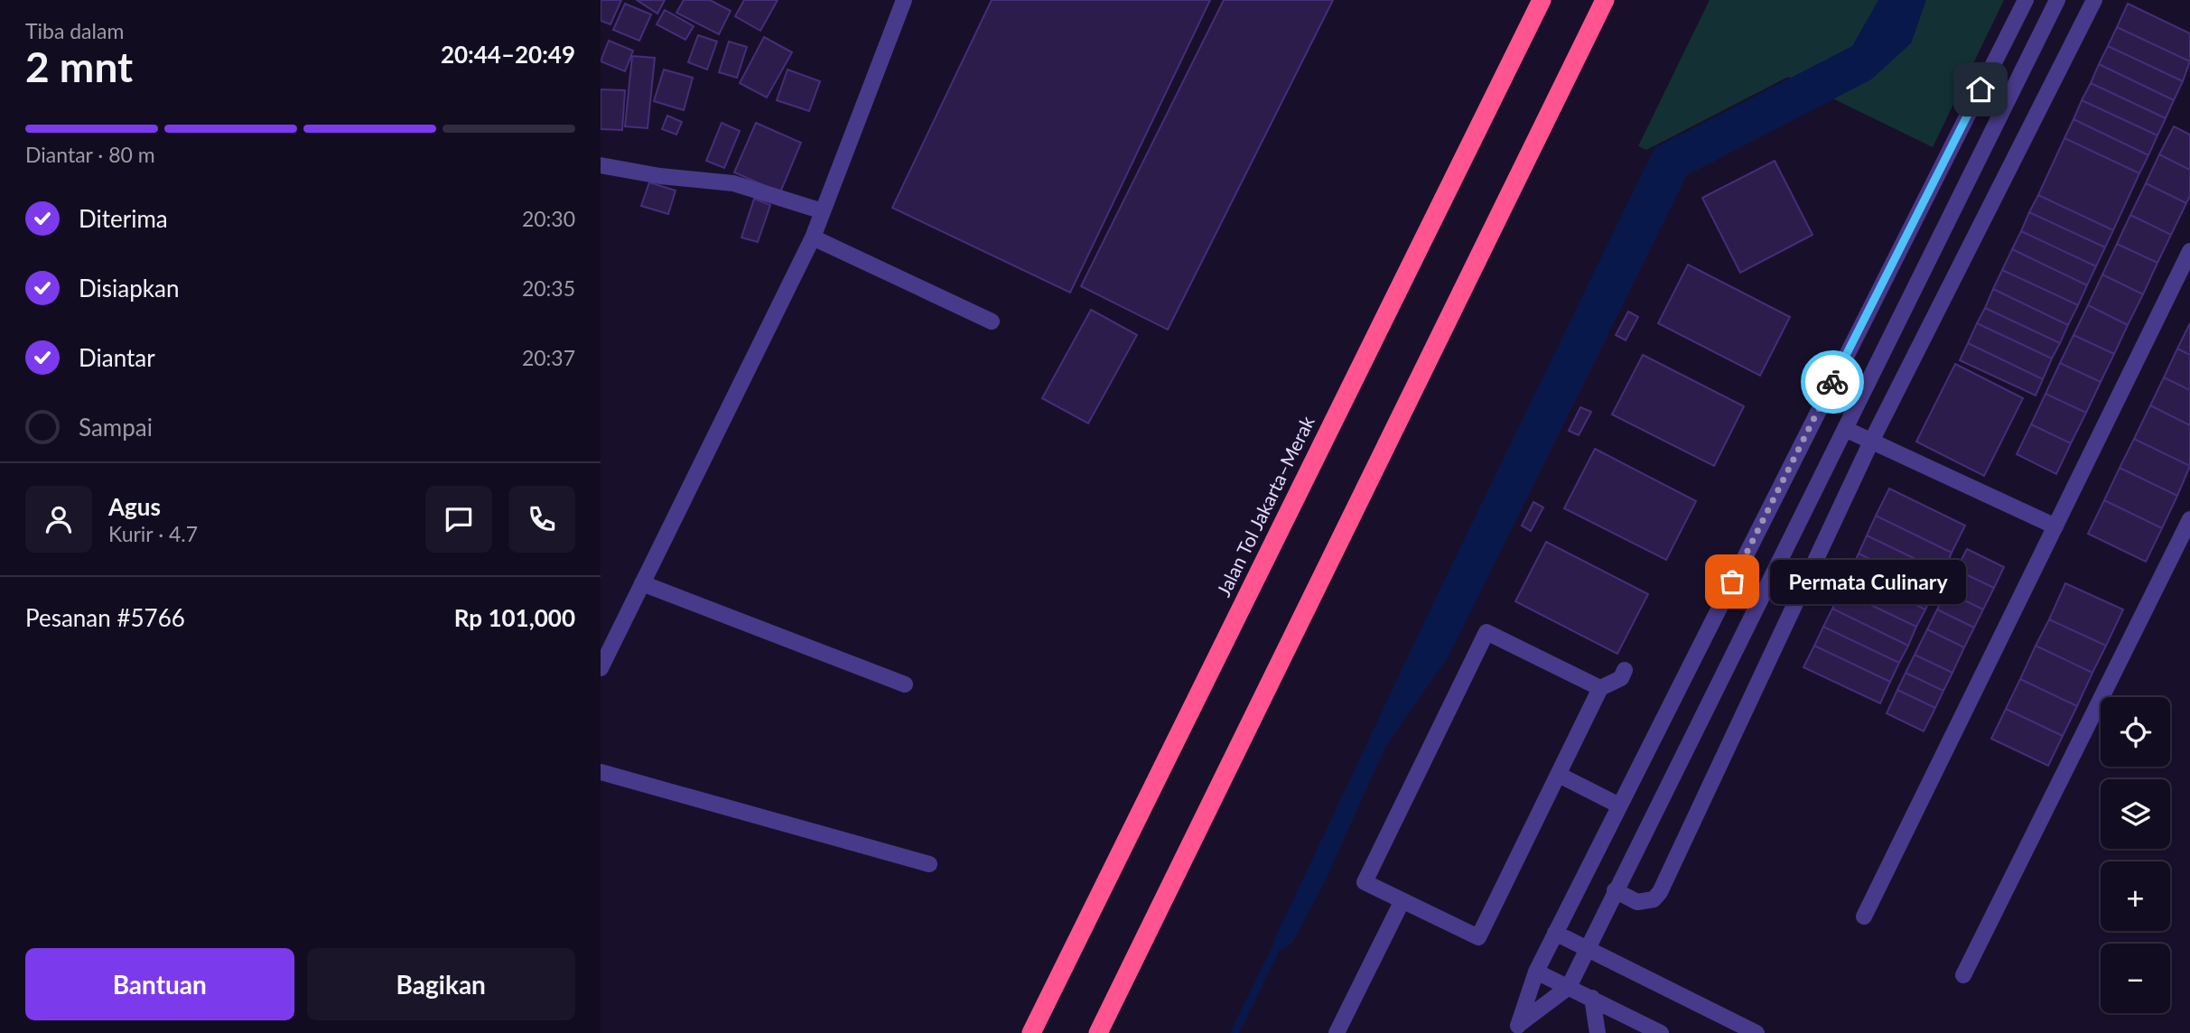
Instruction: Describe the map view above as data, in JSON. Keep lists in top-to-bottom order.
{
  "streets": {
    "highway": ["Jalan Tol Jakarta–Merak"]
  },
  "places": ["Permata Culinary"],
  "page": {
    "heading": ["2 mnt", "Tiba dalam", "20:44–20:49"],
    "panel": [
      "Agus",
      "Kurir · 4.7",
      "Pesanan #5766",
      "Rp 101,000"
    ],
    "bar": "Diantar · 80 m",
    "list": [
      ["Diterima", "20:30"],
      ["Disiapkan", "20:35"],
      ["Diantar", "20:37"],
      "Sampai"
    ],
    "bubble": "Permata Culinary",
    "map_buttons": ["+", "−"],
    "buttons": ["Bantuan", "Bagikan"]
  }
}
